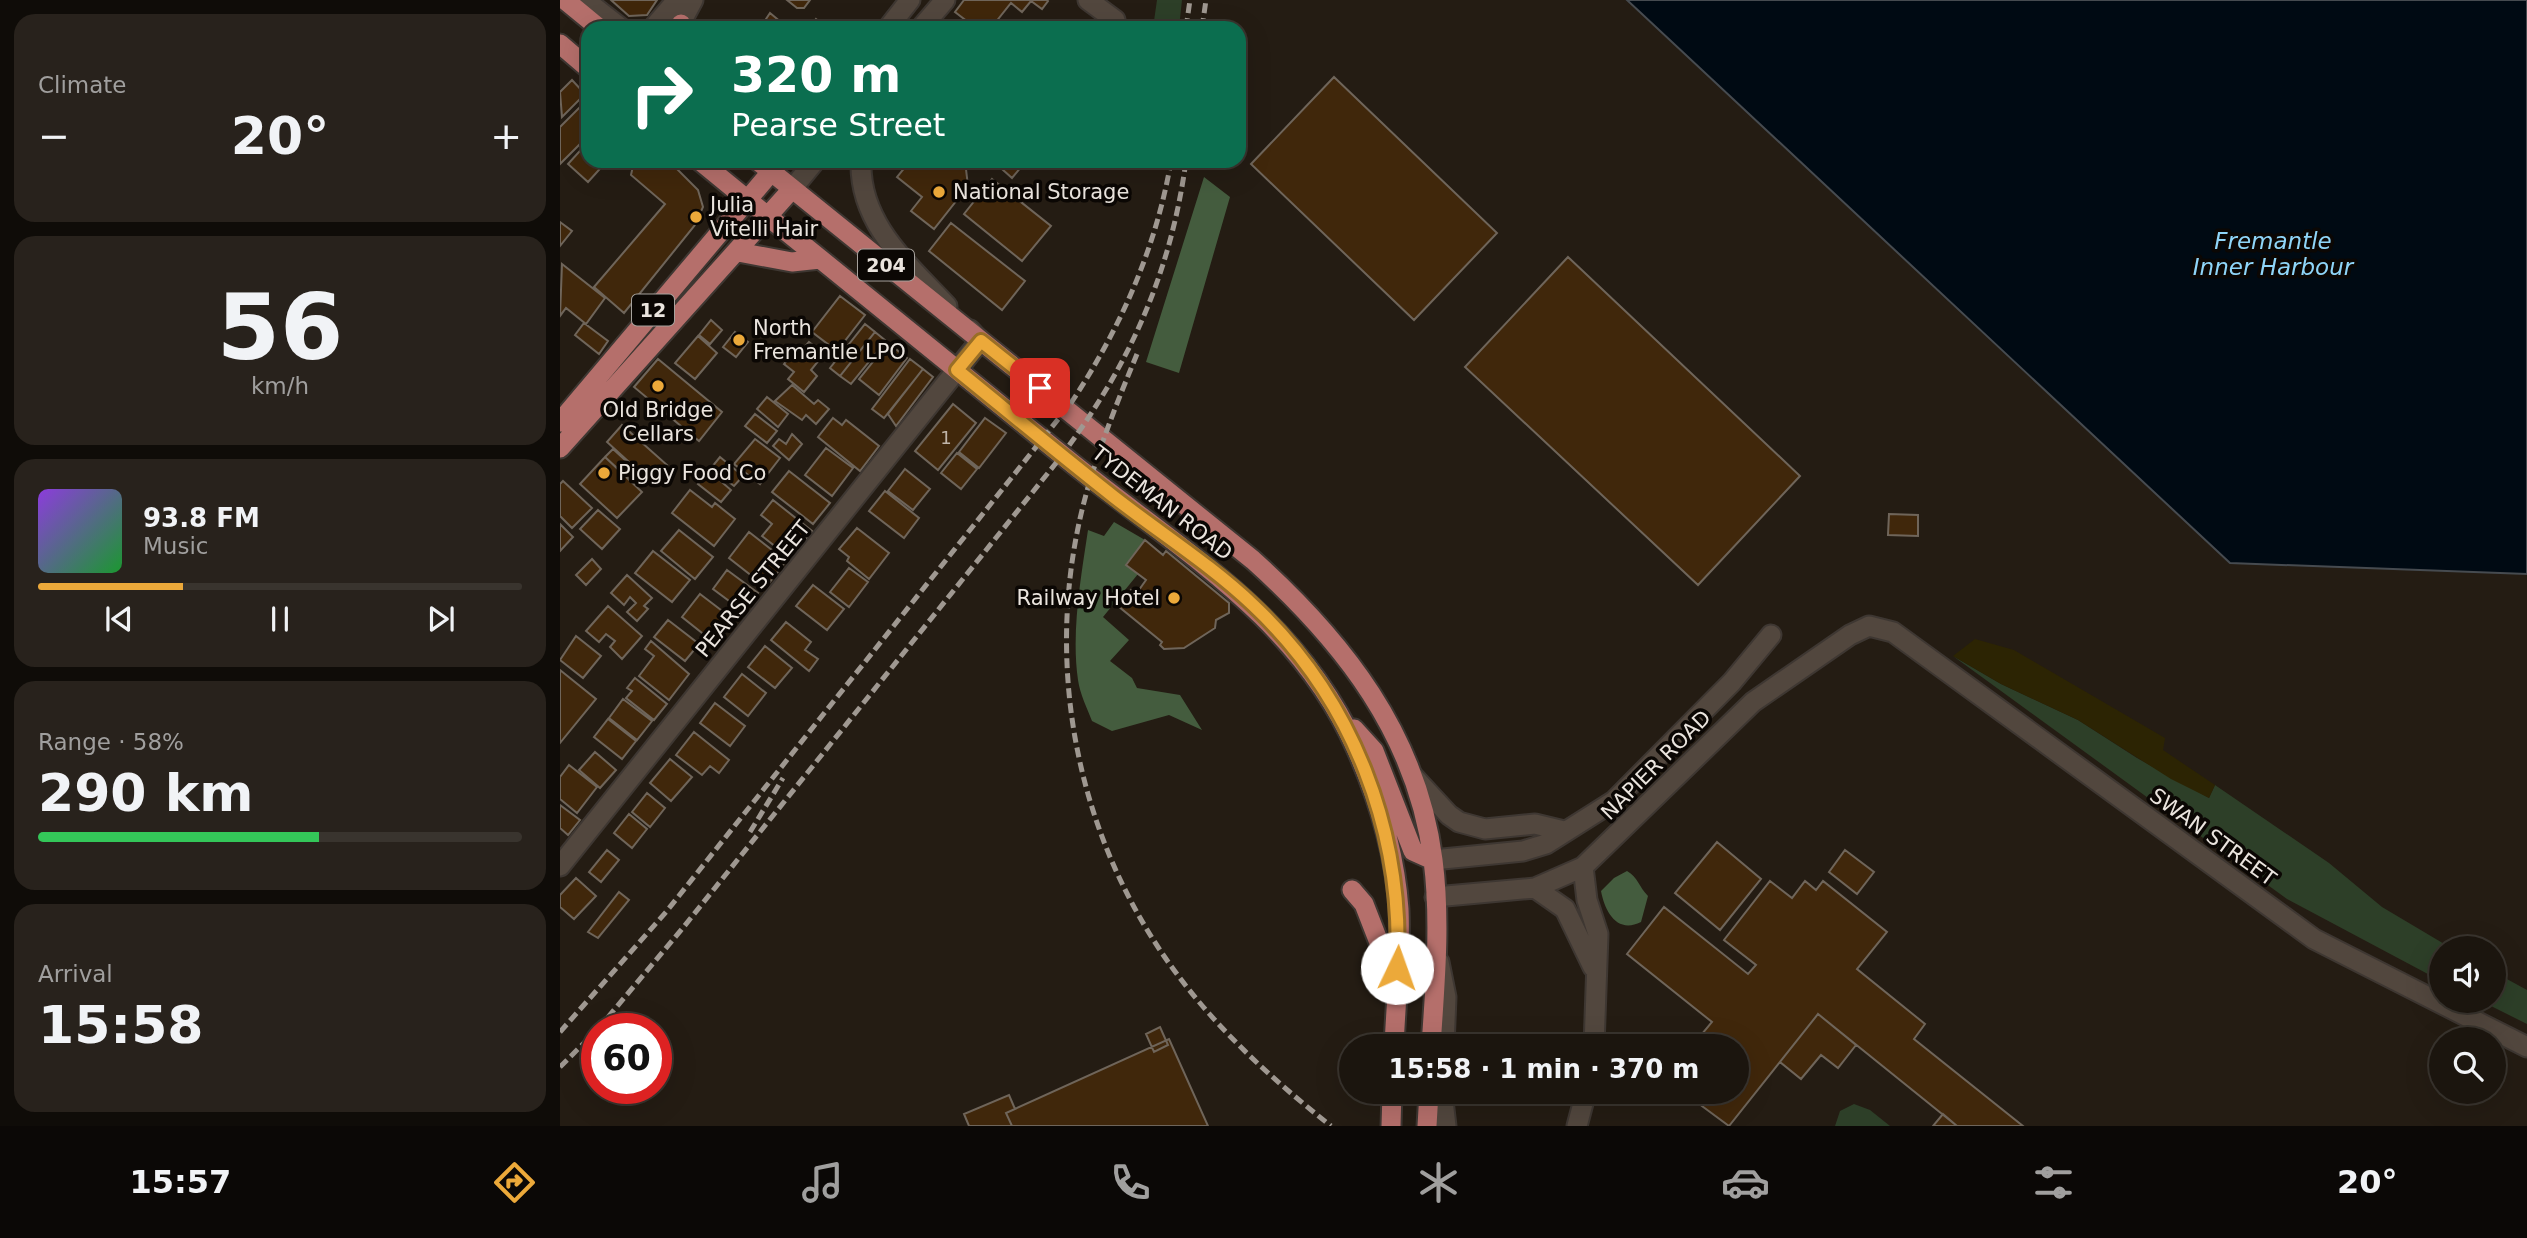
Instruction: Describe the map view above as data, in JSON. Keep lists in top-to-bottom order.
{
  "streets": {
    "main road": ["204", "12", "TYDEMAN ROAD"],
    "street": ["PEARSE STREET", "NAPIER ROAD", "SWAN STREET"]
  },
  "crossings": [
    ["12", "TYDEMAN ROAD"],
    ["TYDEMAN ROAD", "PEARSE STREET"],
    ["TYDEMAN ROAD", "NAPIER ROAD"],
    ["NAPIER ROAD", "SWAN STREET"]
  ],
  "water": ["Fremantle Inner Harbour"],
  "places": [
    "National Storage",
    "Julia Vitelli Hair",
    "North Fremantle LPO",
    "Old Bridge Cellars",
    "Piggy Food Co",
    "Railway Hotel"
  ],
  "house_numbers": ["1"],
  "page": {
    "tile": [
      "Climate",
      ["56", "km/h"],
      ["Range · 58%", "290 km"],
      ["Arrival", "15:58"]
    ],
    "turn": ["320 m", "Pearse Street"],
    "heat": ["−", "20°", "+"],
    "song": ["93.8 FM", "Music"],
    "limit": "60",
    "trip": "15:58 · 1 min · 370 m",
    "tabs": ["15:57", "20°"]
  }
}
